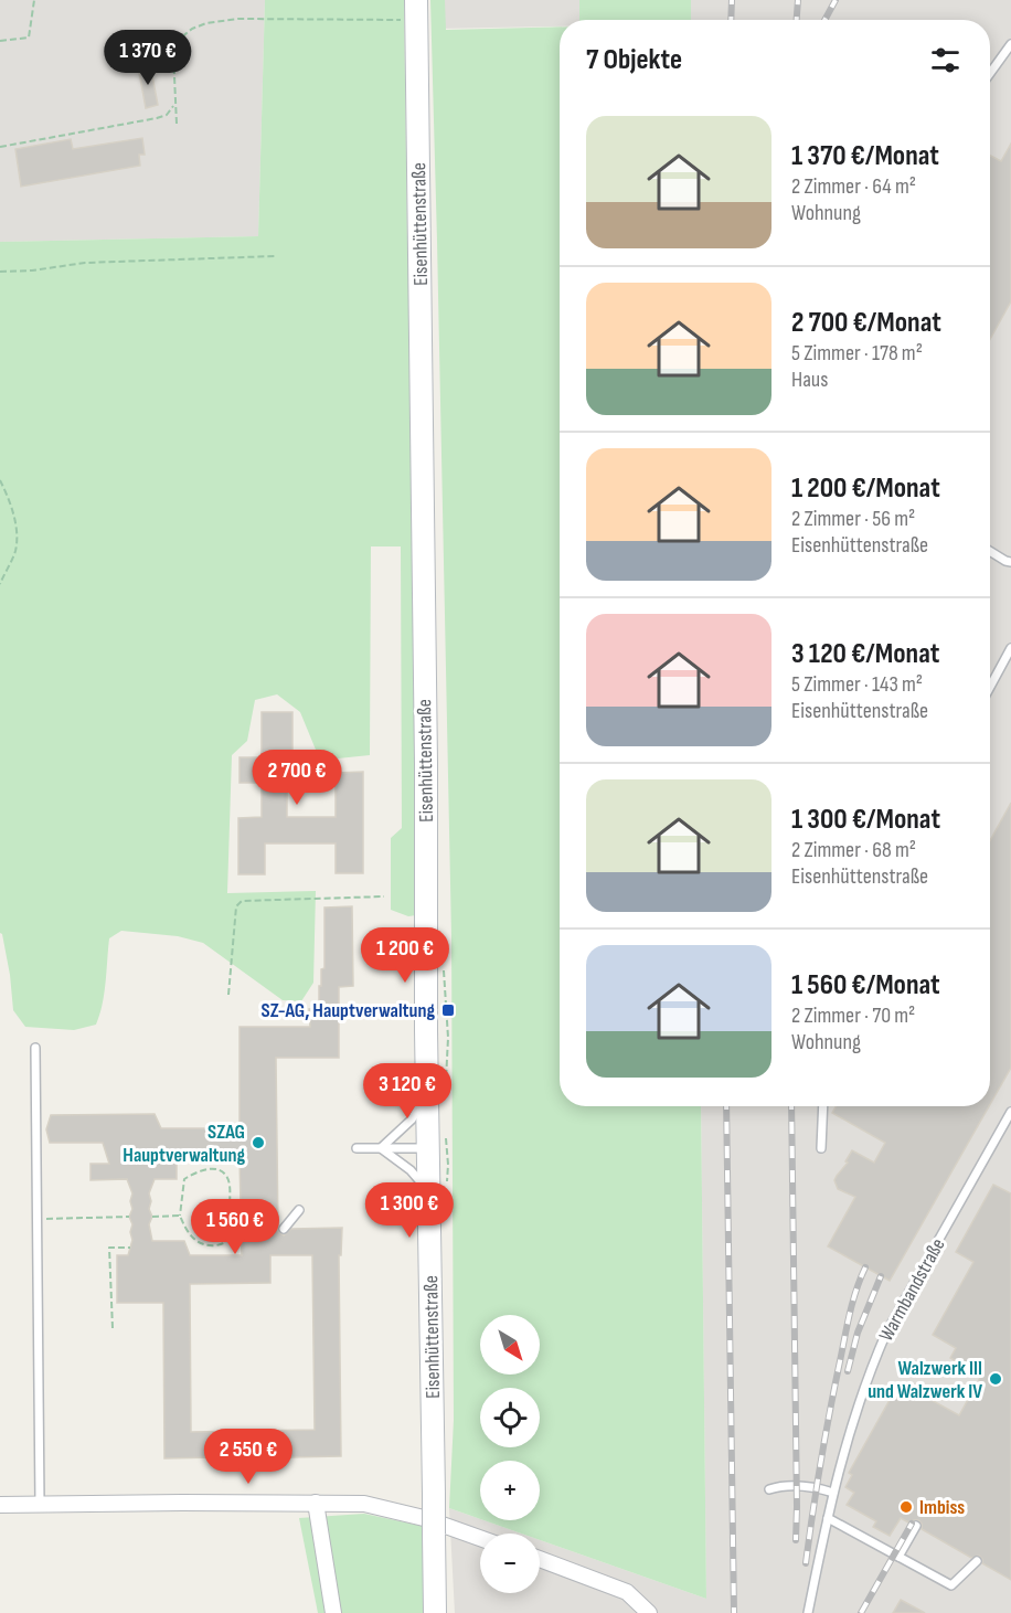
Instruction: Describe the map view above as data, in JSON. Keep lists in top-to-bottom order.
{
  "streets": {
    "street": ["Eisenhüttenstraße"],
    "lane": ["Warmbandstraße"]
  },
  "places": {
    "transit": ["SZ-AG, Hauptverwaltung"],
    "other": ["SZAG Hauptverwaltung", "Walzwerk III und Walzwerk IV", "Imbiss"]
  },
  "north": "bottom right",
  "page": {
    "heading": "7 Objekte",
    "price": [
      "1 370 €",
      "2 700 €",
      "1 200 €",
      "3 120 €",
      "1 300 €",
      "1 560 €",
      "2 550 €"
    ],
    "list": [
      {
        "name": "1 370 €/Monat",
        "note": "2 Zimmer · 64 m² · Wohnung"
      },
      {
        "name": "2 700 €/Monat",
        "note": "5 Zimmer · 178 m² · Haus"
      },
      {
        "name": "1 200 €/Monat",
        "note": "2 Zimmer · 56 m² · Eisenhüttenstraße"
      },
      {
        "name": "3 120 €/Monat",
        "note": "5 Zimmer · 143 m² · Eisenhüttenstraße"
      },
      {
        "name": "1 300 €/Monat",
        "note": "2 Zimmer · 68 m² · Eisenhüttenstraße"
      },
      {
        "name": "1 560 €/Monat",
        "note": "2 Zimmer · 70 m² · Wohnung"
      }
    ],
    "map_buttons": ["+", "−"]
  }
}
